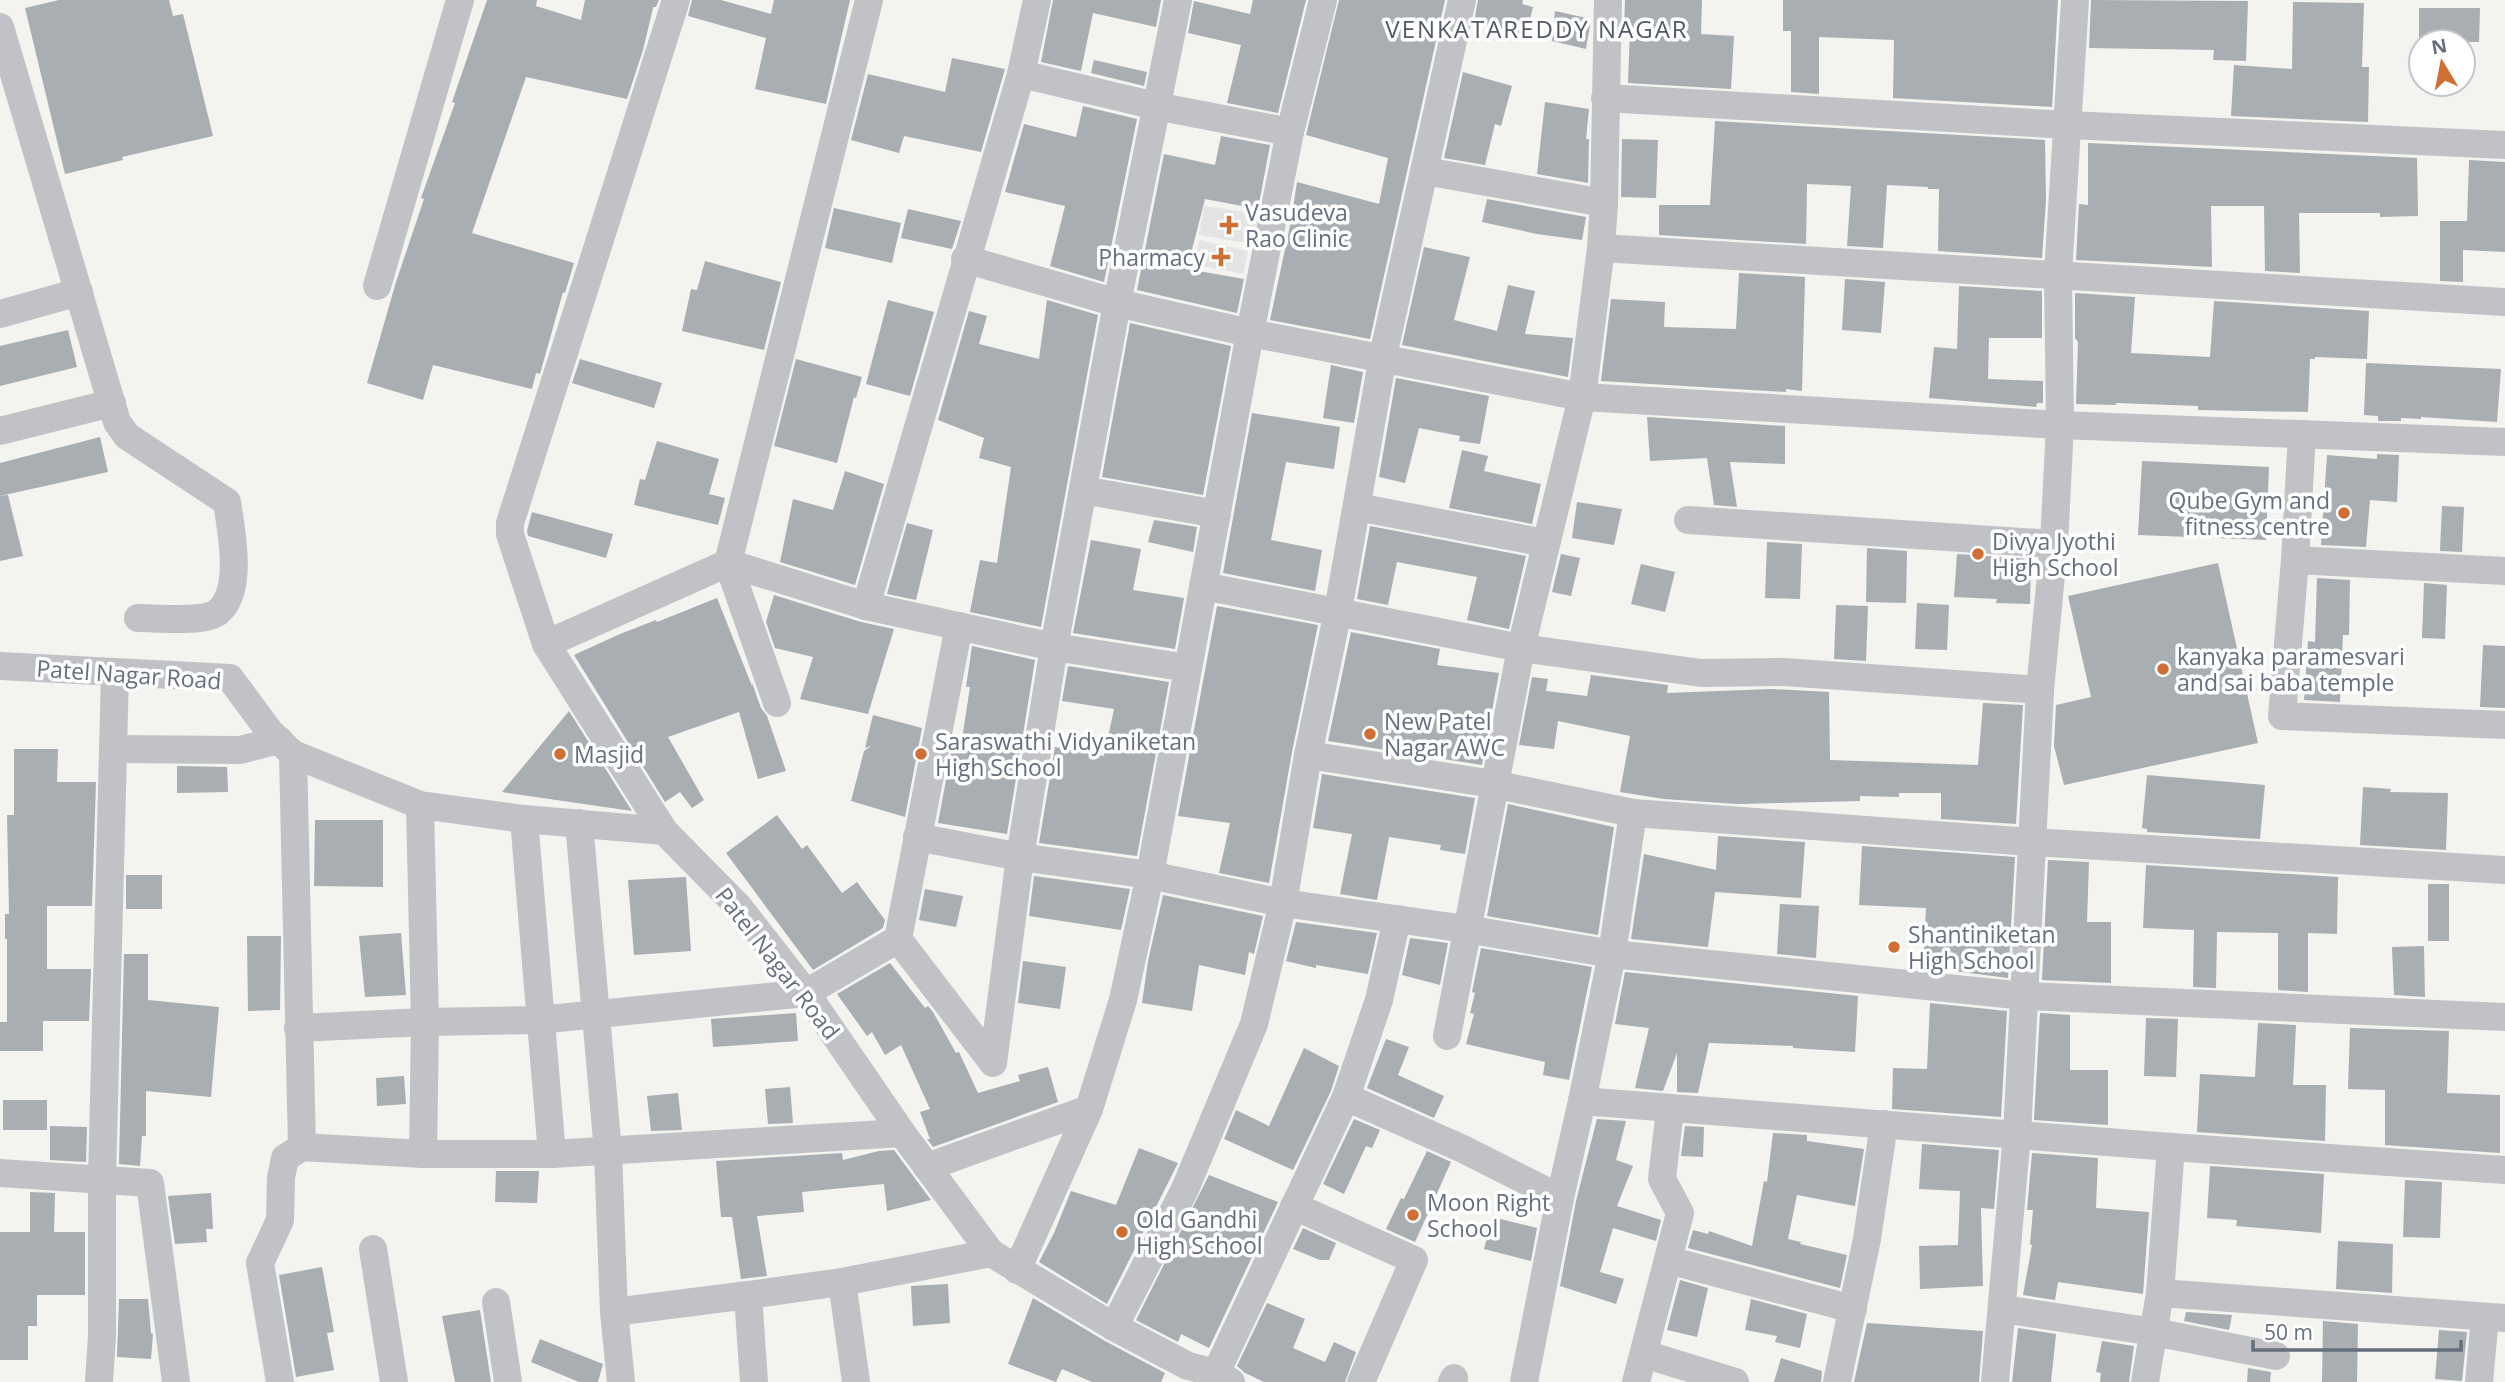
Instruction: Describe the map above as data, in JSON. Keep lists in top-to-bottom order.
{
  "streets": {
    "street": ["Patel Nagar Road"]
  },
  "districts": ["VENKATAREDDY NAGAR"],
  "places": {
    "health": ["Vasudeva Rao Clinic", "Pharmacy"],
    "other": [
      "Qube Gym and fitness centre",
      "Divya Jyothi High School",
      "kanyaka paramesvari and sai baba temple",
      "New Patel Nagar AWC",
      "Masjid",
      "Saraswathi Vidyaniketan High School",
      "Shantiniketan High School",
      "Moon Right School",
      "Old Gandhi High School"
    ]
  },
  "scale_bar": "50 m",
  "north": "top"
}
